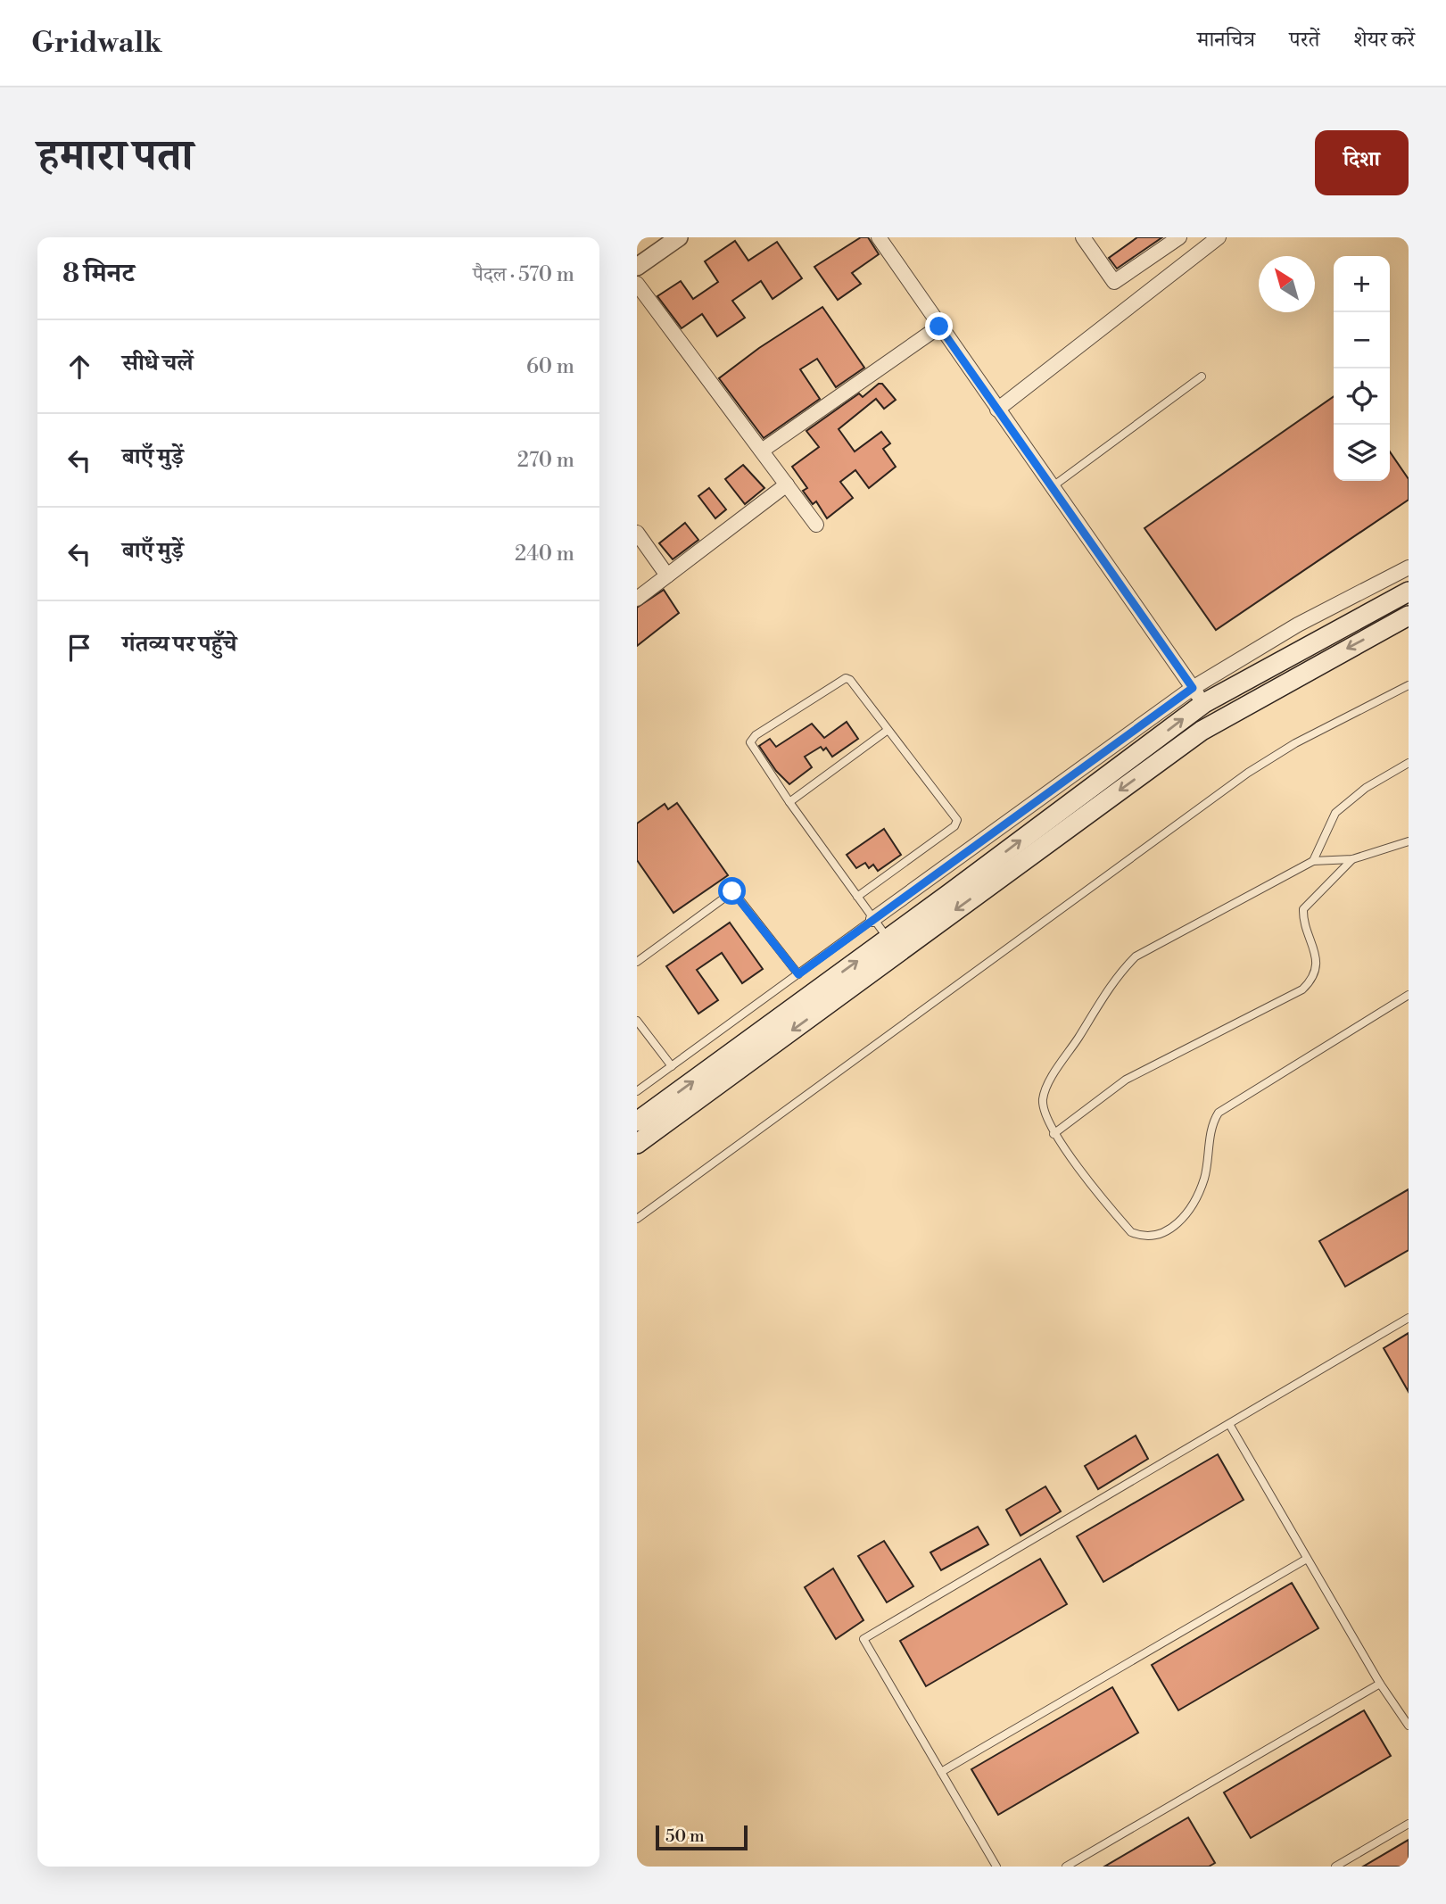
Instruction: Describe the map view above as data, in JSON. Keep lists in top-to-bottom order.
{
  "scale_bar": "50 m",
  "north": "top left",
  "page": {
    "header": "Gridwalk",
    "nav": ["मानचित्र", "परतें", "शेयर करें"],
    "title": "हमारा पता",
    "buttons": "दिशा",
    "heading": ["8 मिनट", "पैदल · 570 m"],
    "map_buttons": ["+", "−"],
    "list": [
      ["सीधे चलें", "60 m"],
      ["बाएँ मुड़ें", "270 m"],
      ["बाएँ मुड़ें", "240 m"],
      "गंतव्य पर पहुँचे"
    ],
    "scale": "50 m"
  }
}
